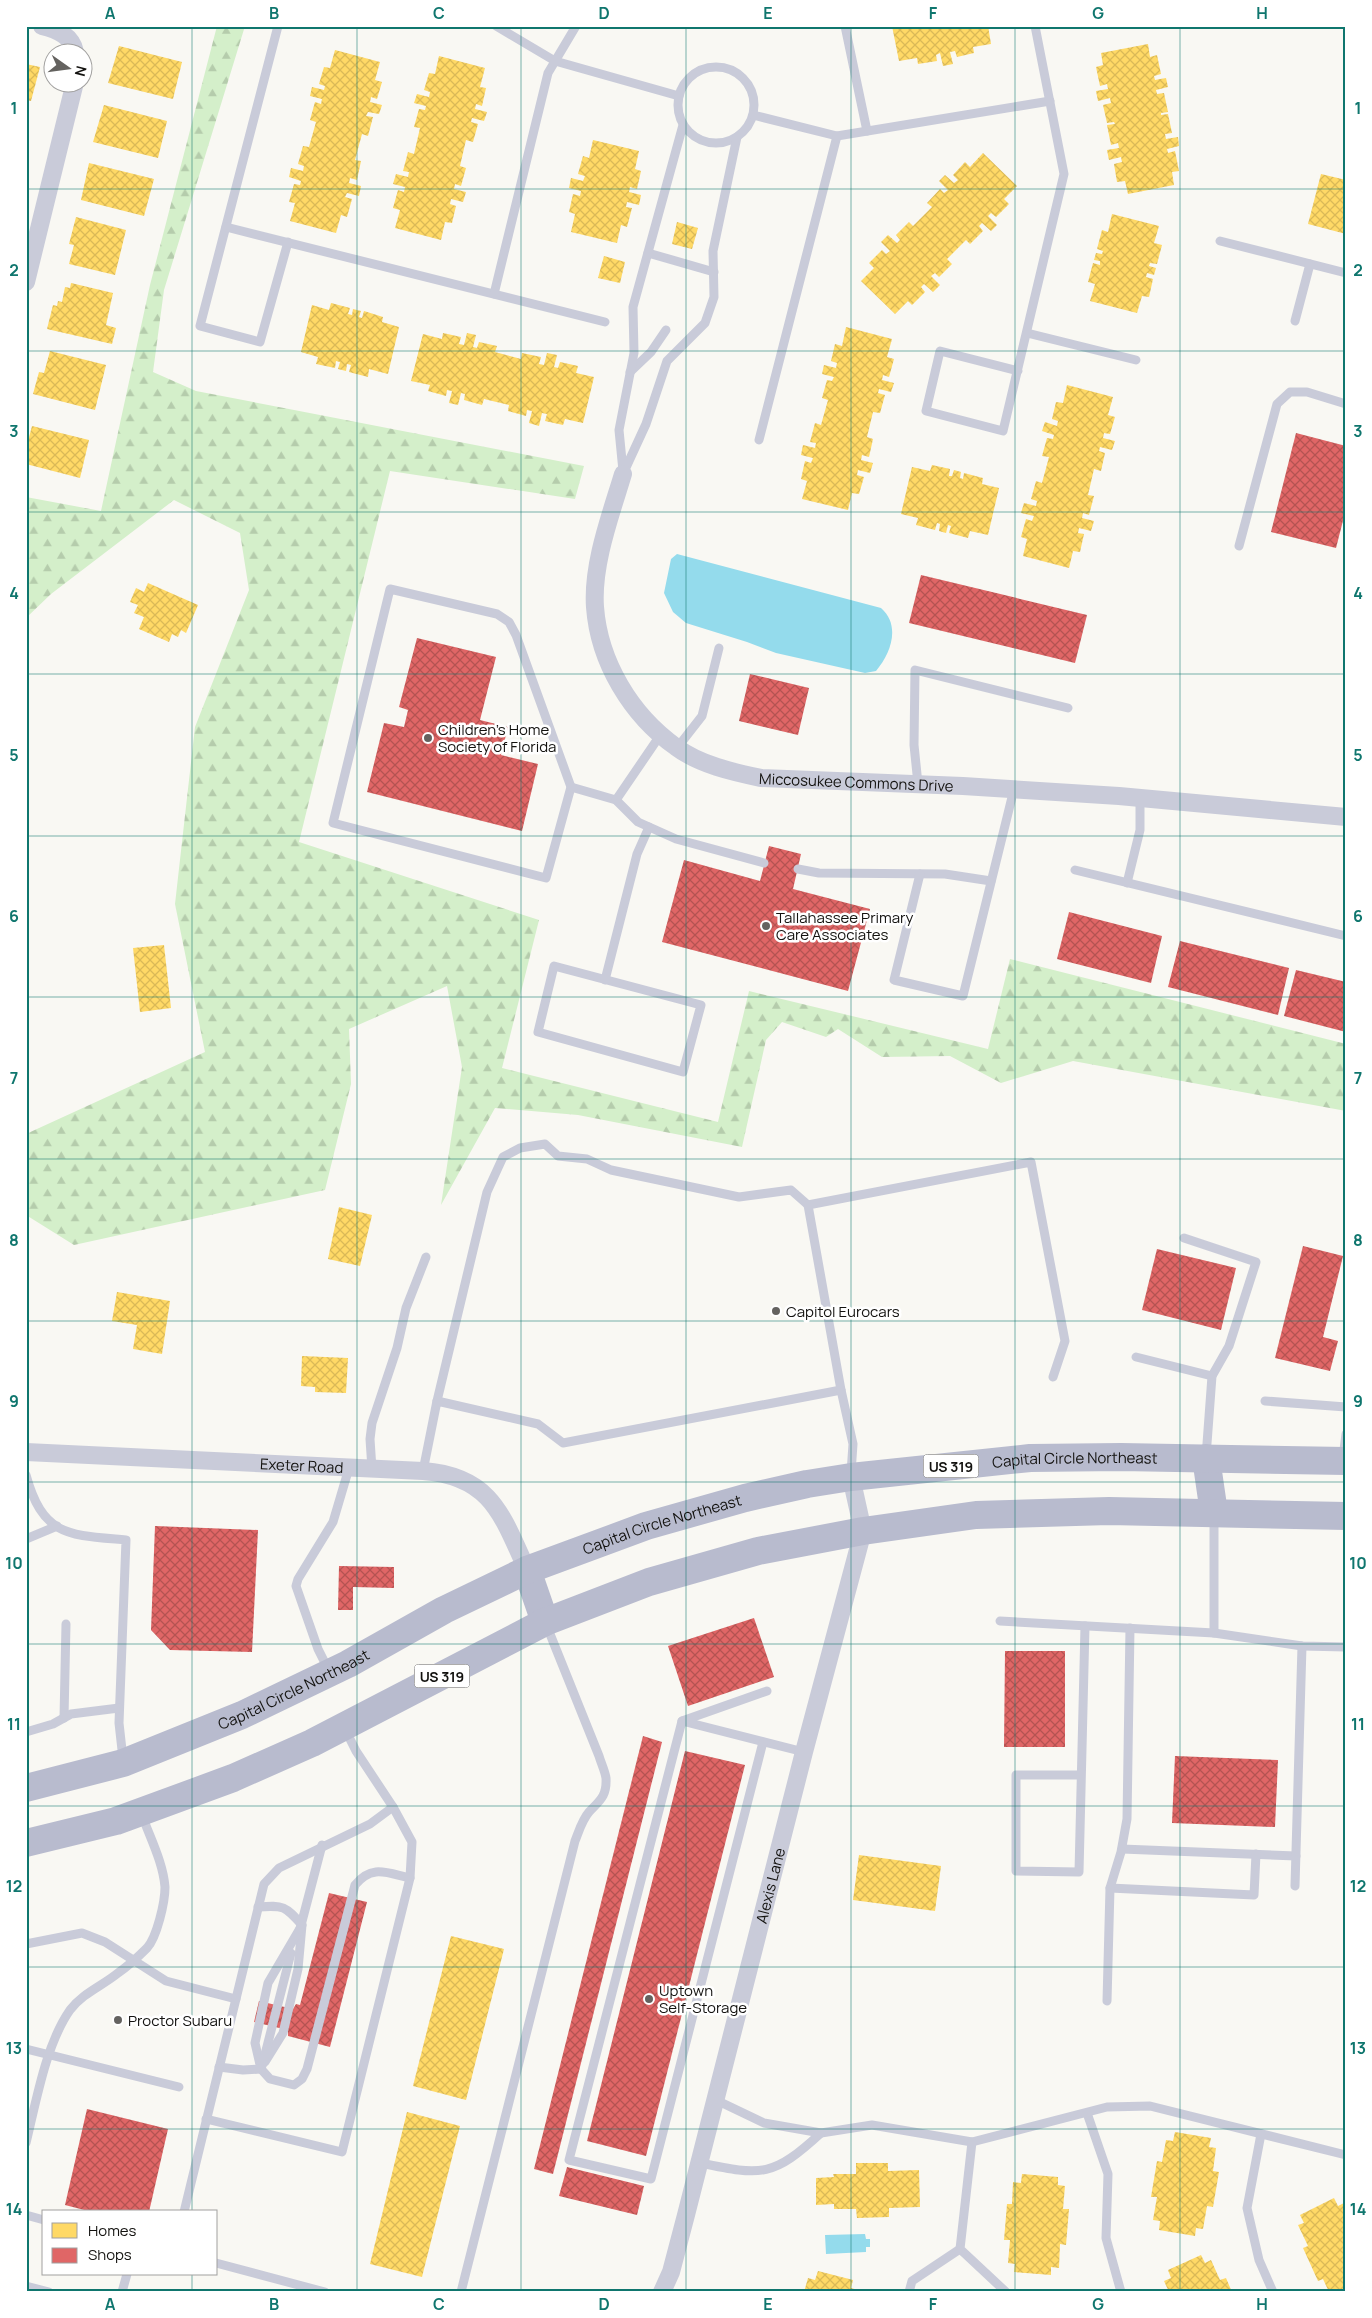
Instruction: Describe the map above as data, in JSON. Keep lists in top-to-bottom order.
{
  "streets": {
    "main road": ["Capital Circle Northeast", "US 319"],
    "street": ["Miccosukee Commons Drive", "Exeter Road", "Alexis Lane"]
  },
  "crossings": [
    ["Capital Circle Northeast", "Exeter Road"],
    ["Capital Circle Northeast", "Alexis Lane"],
    ["US 319", "Alexis Lane"]
  ],
  "places": [
    "Children's Home Society of Florida",
    "Tallahassee Primary Care Associates",
    "Capitol Eurocars",
    "Uptown Self-Storage",
    "Proctor Subaru"
  ],
  "legend": ["Homes", "Shops"],
  "north": "right",
  "grid": {
    "columns": [
      "A",
      "B",
      "C",
      "D",
      "E",
      "F",
      "G",
      "H"
    ],
    "rows": [
      "1",
      "2",
      "3",
      "4",
      "5",
      "6",
      "7",
      "8",
      "9",
      "10",
      "11",
      "12",
      "13",
      "14"
    ]
  }
}
